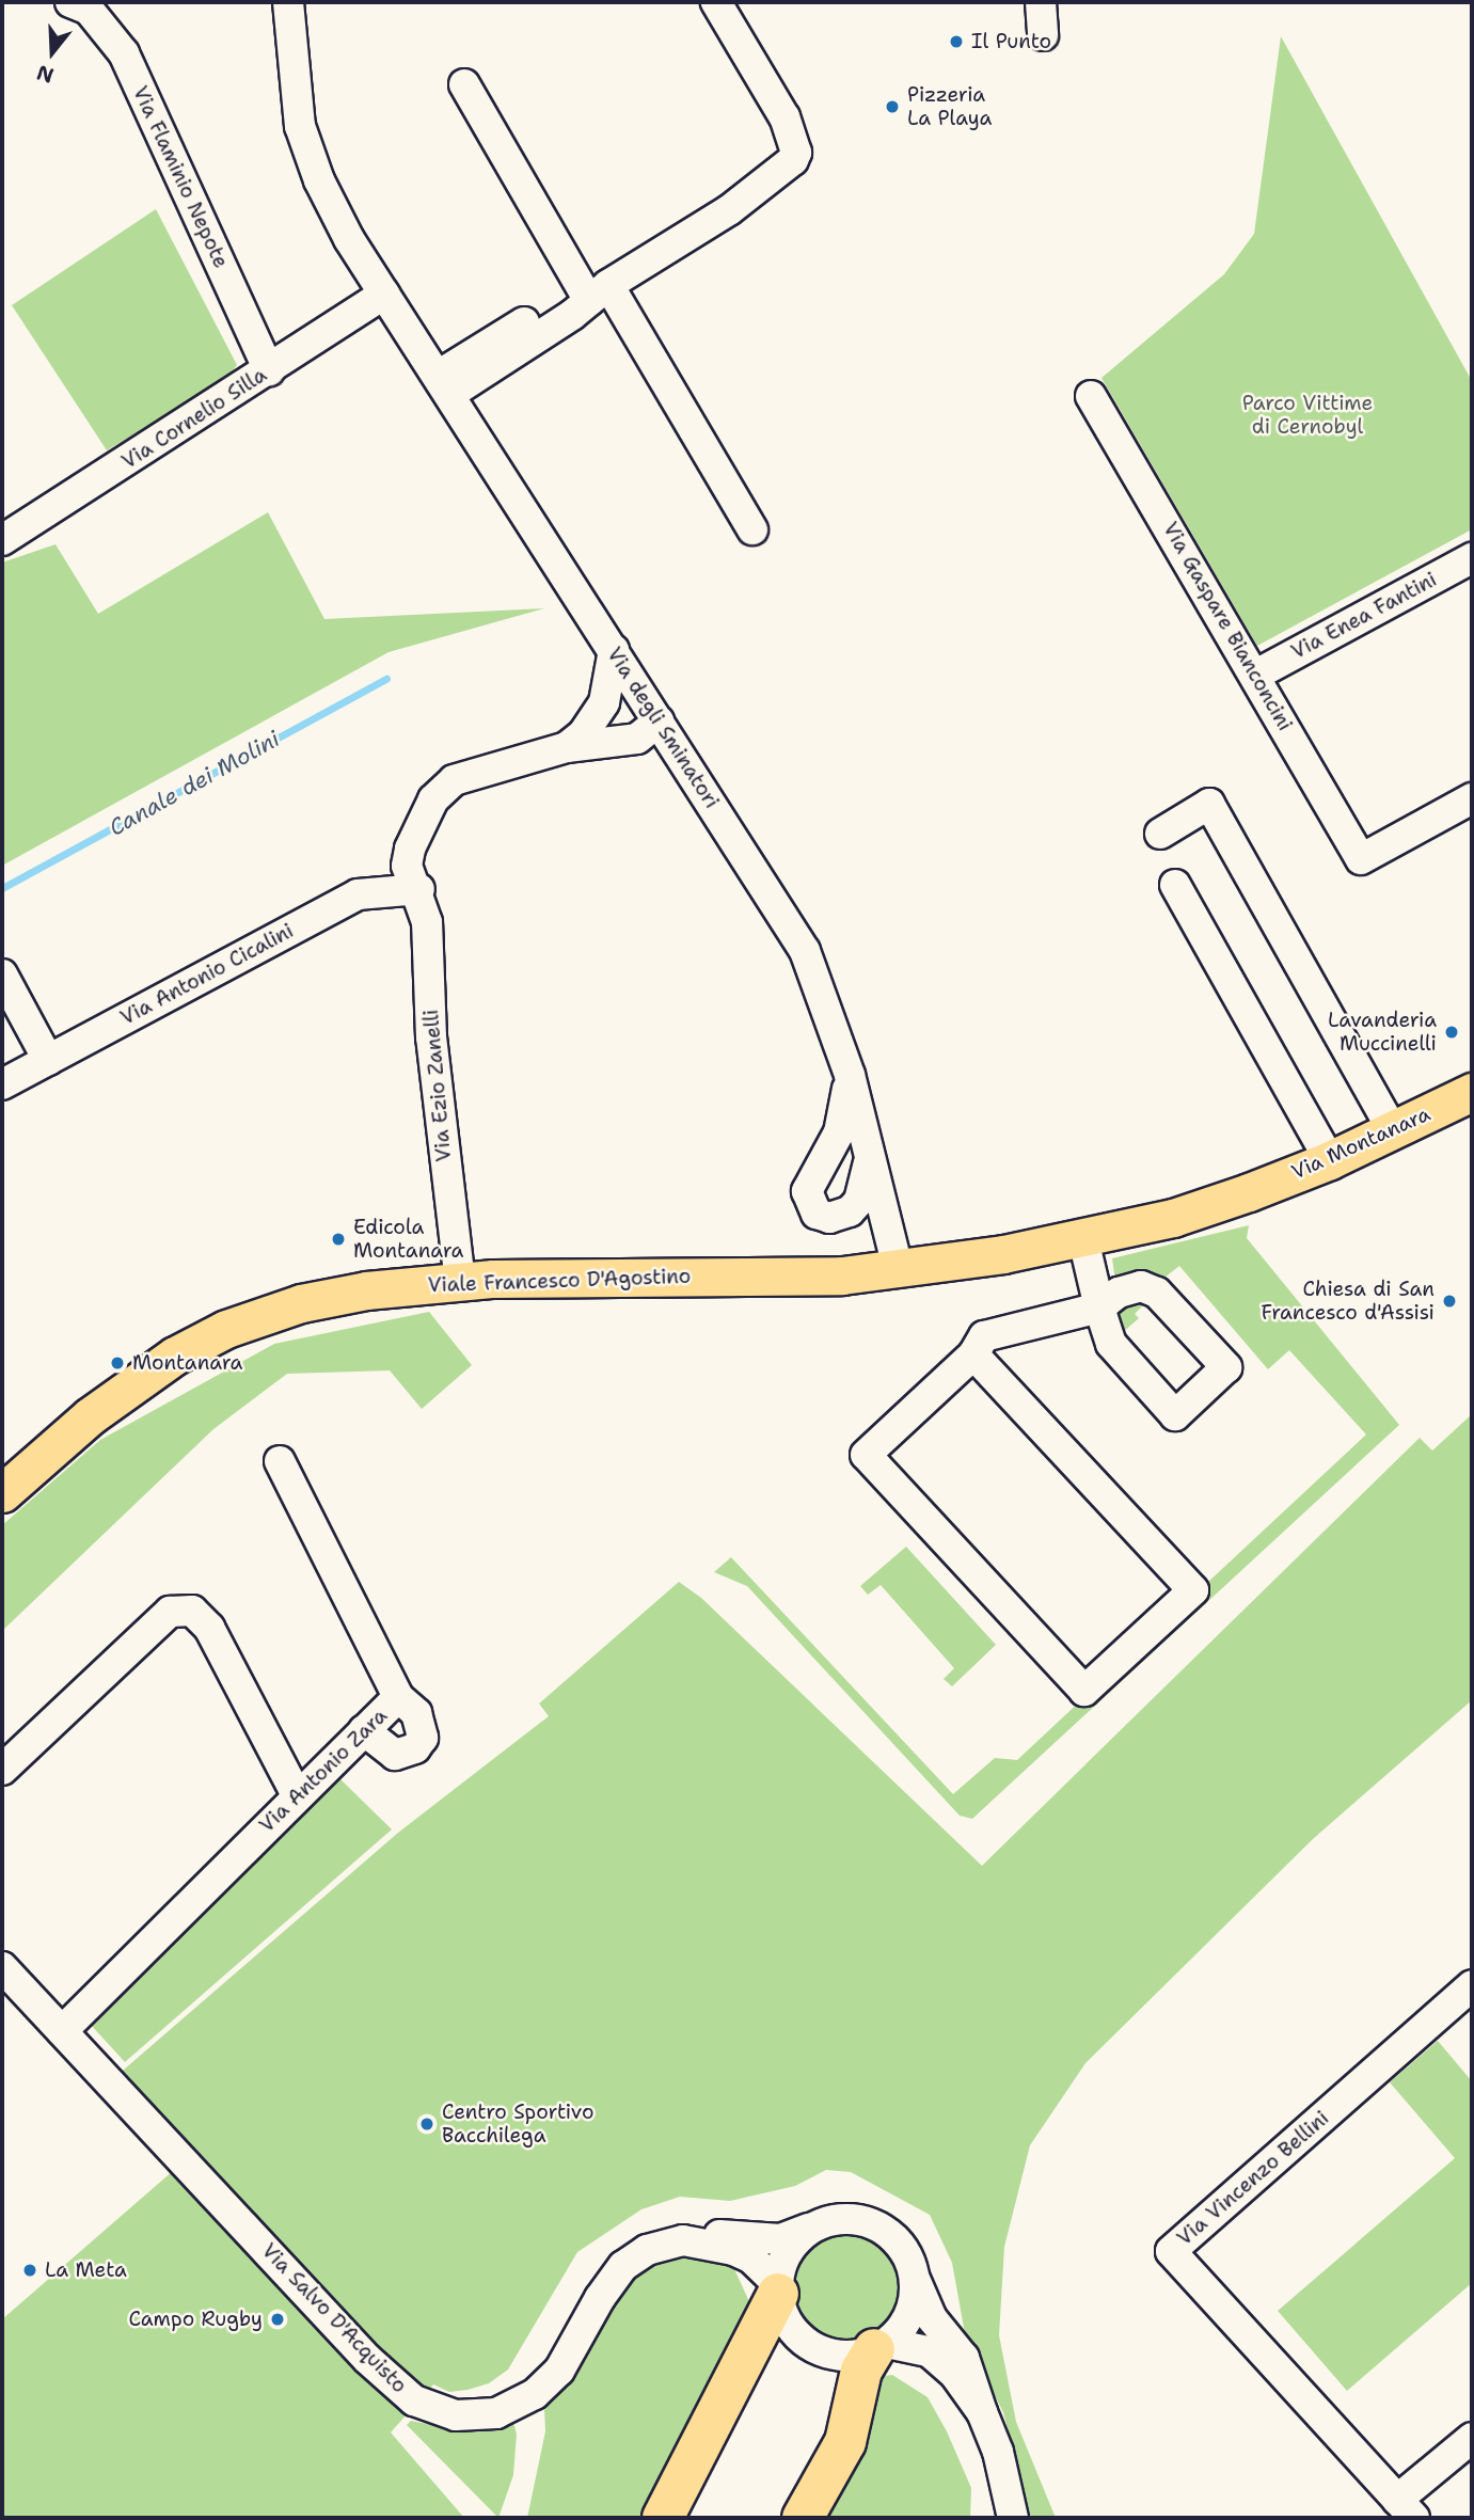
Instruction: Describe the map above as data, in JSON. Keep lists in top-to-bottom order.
{
  "streets": {
    "main road": ["Via Montanara", "Viale Francesco D'Agostino"],
    "street": [
      "Via Flaminio Nepote",
      "Via Cornelio Silla",
      "Via Enea Fantini",
      "Via Gaspare Bianconcini",
      "Via degli Sminatori",
      "Via Antonio Cicalini",
      "Via Ezio Zanelli",
      "Via Antonio Zara",
      "Via Vincenzo Bellini",
      "Via Salvo D'Acquisto"
    ]
  },
  "crossings": [
    ["Via Flaminio Nepote", "Via Cornelio Silla"],
    ["Via Cornelio Silla", "Via degli Sminatori"],
    ["Via Enea Fantini", "Via Gaspare Bianconcini"],
    ["Via degli Sminatori", "Viale Francesco D'Agostino"],
    ["Via Antonio Cicalini", "Via Ezio Zanelli"],
    ["Via Ezio Zanelli", "Viale Francesco D'Agostino"],
    ["Via Montanara", "Viale Francesco D'Agostino"],
    ["Via Antonio Zara", "Via Salvo D'Acquisto"]
  ],
  "water": ["Canale dei Molini"],
  "parks": ["Parco Vittime di Cernobyl"],
  "places": [
    "Il Punto",
    "Pizzeria La Playa",
    "Lavanderia Muccinelli",
    "Edicola Montanara",
    "Chiesa di San Francesco d'Assisi",
    "Montanara",
    "Centro Sportivo Bacchilega",
    "La Meta",
    "Campo Rugby"
  ],
  "north": "bottom"
}
